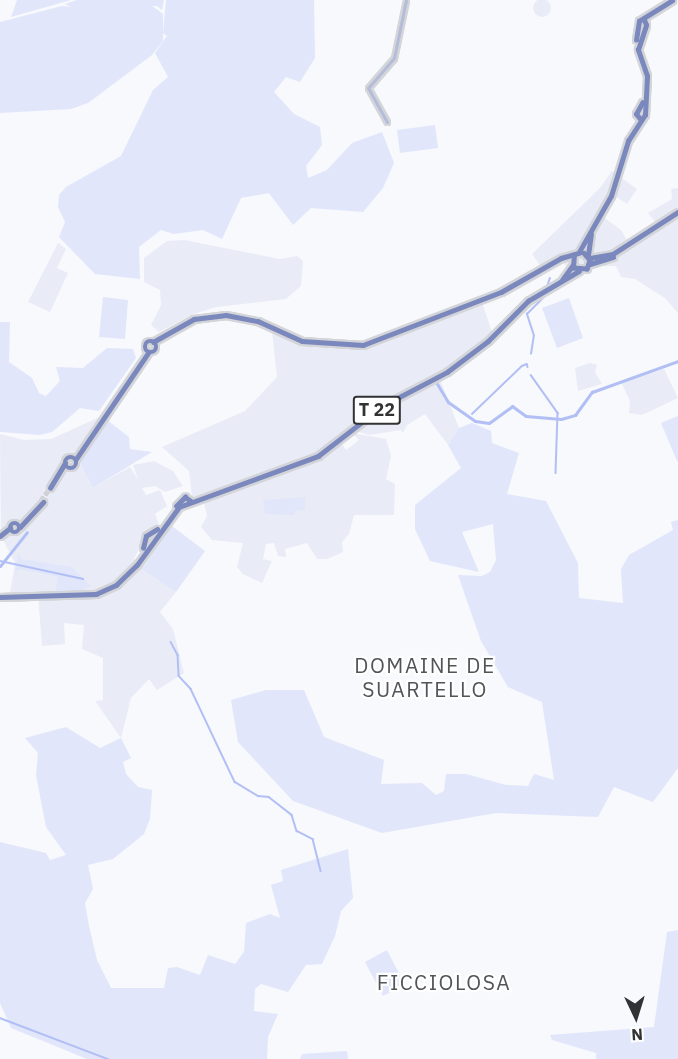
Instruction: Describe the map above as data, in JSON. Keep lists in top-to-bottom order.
{
  "streets": {
    "main road": ["T 22"]
  },
  "districts": ["DOMAINE DE SUARTELLO", "FICCIOLOSA"],
  "north": "bottom"
}
